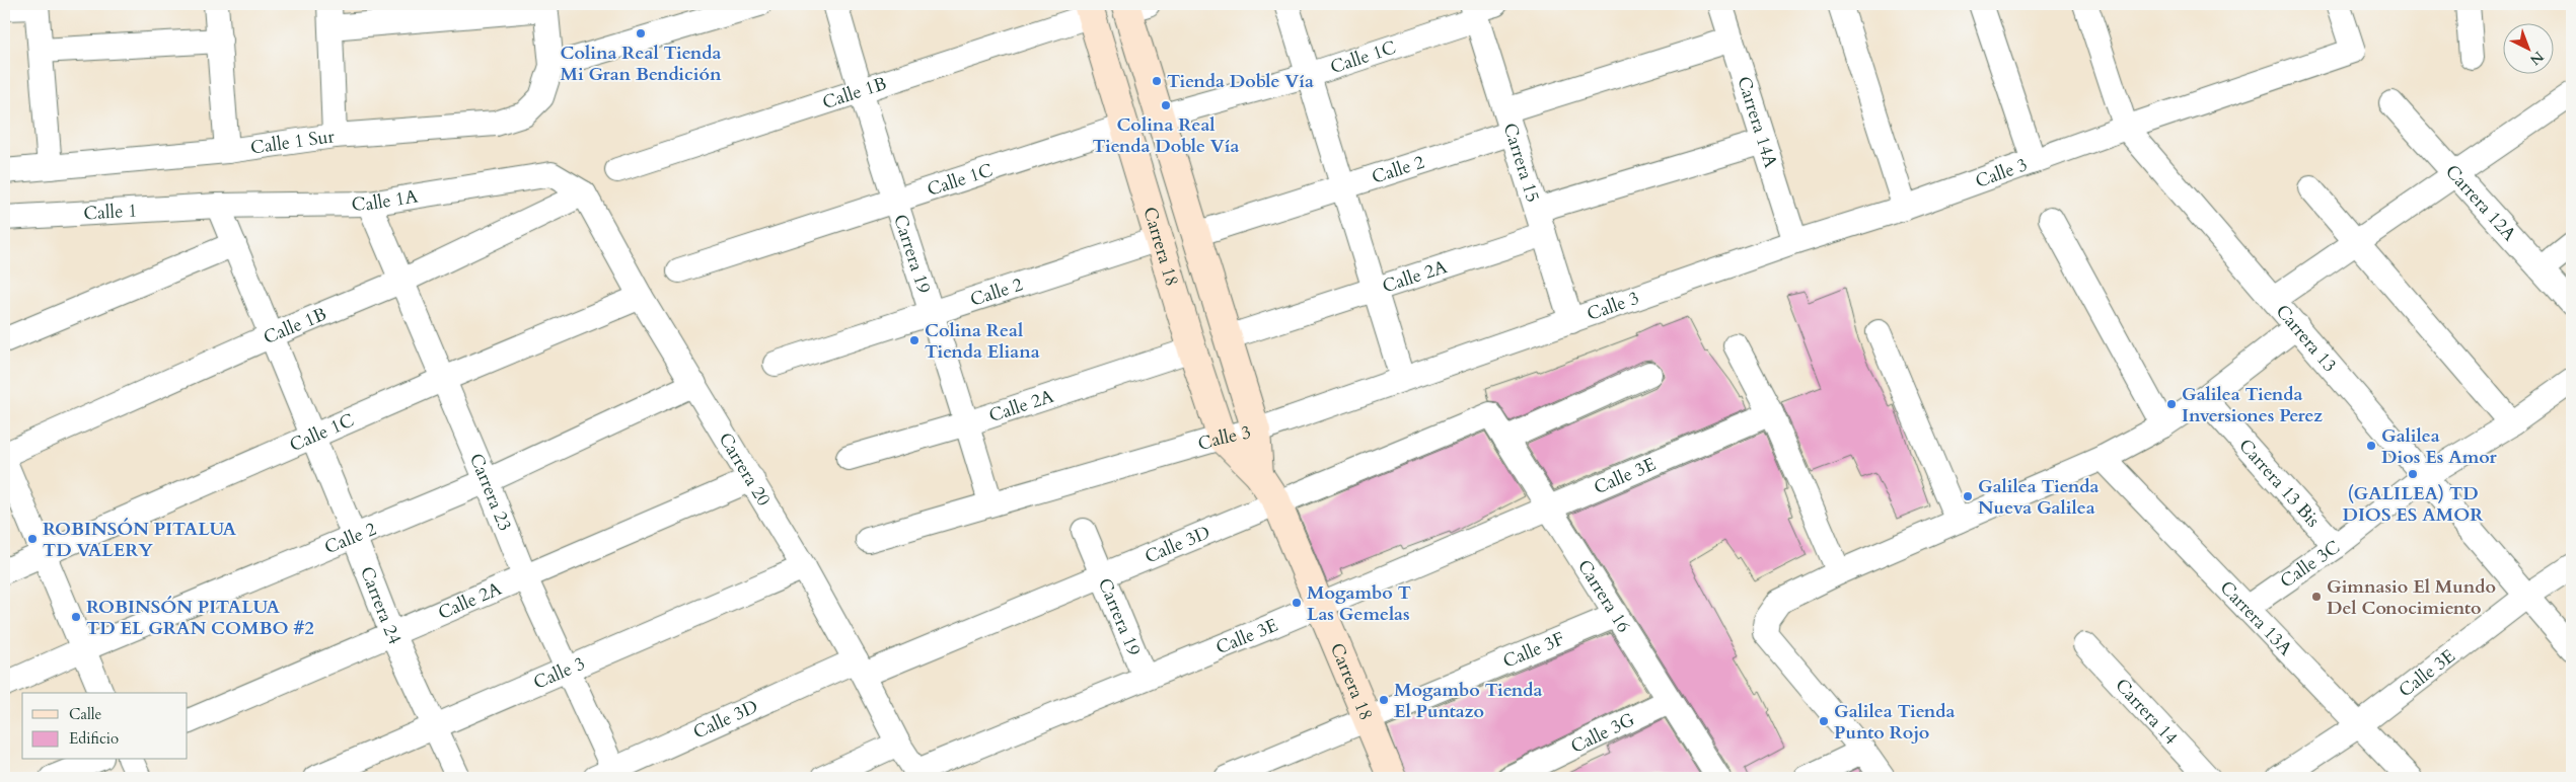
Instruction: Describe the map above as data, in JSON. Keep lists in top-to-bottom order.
{
  "streets": {
    "street": [
      "Calle 1C",
      "Calle 1B",
      "Carrera 14A",
      "Calle 1 Sur",
      "Carrera 15",
      "Calle 2",
      "Calle 3",
      "Calle 1A",
      "Carrera 12A",
      "Calle 1",
      "Carrera 18",
      "Carrera 19",
      "Calle 2A",
      "Carrera 13",
      "Carrera 20",
      "Calle 3E",
      "Carrera 13 Bis",
      "Carrera 23",
      "Calle 3D",
      "Calle 3C",
      "Carrera 16",
      "Carrera 24",
      "Carrera 13A",
      "Calle 3F",
      "Carrera 14",
      "Calle 3G"
    ]
  },
  "crossings": [
    ["Calle 1C", "Carrera 15"],
    ["Calle 1C", "Carrera 18"],
    ["Calle 1C", "Carrera 19"],
    ["Calle 1C", "Carrera 20"],
    ["Calle 1C", "Carrera 23"],
    ["Calle 1C", "Carrera 24"],
    ["Calle 1B", "Calle 1A"],
    ["Calle 1B", "Carrera 18"],
    ["Calle 1B", "Carrera 19"],
    ["Calle 1B", "Carrera 20"],
    ["Calle 1B", "Carrera 23"],
    ["Calle 1B", "Carrera 24"],
    ["Carrera 14A", "Calle 3"],
    ["Carrera 15", "Calle 2"],
    ["Carrera 15", "Calle 3"],
    ["Carrera 15", "Calle 2A"],
    ["Calle 2", "Carrera 18"],
    ["Calle 2", "Carrera 19"],
    ["Calle 2", "Carrera 20"],
    ["Calle 2", "Carrera 23"],
    ["Calle 2", "Carrera 24"],
    ["Calle 3", "Carrera 18"],
    ["Calle 3", "Carrera 19"],
    ["Calle 3", "Carrera 13"],
    ["Calle 3", "Carrera 20"],
    ["Calle 3", "Carrera 23"],
    ["Calle 3", "Carrera 24"],
    ["Calle 1A", "Calle 1"],
    ["Calle 1A", "Carrera 20"],
    ["Calle 1A", "Carrera 23"],
    ["Calle 1A", "Carrera 24"],
    ["Calle 1", "Carrera 24"],
    ["Carrera 18", "Calle 2A"],
    ["Carrera 18", "Calle 3E"],
    ["Carrera 18", "Calle 3D"],
    ["Carrera 18", "Calle 3F"],
    ["Carrera 19", "Calle 2A"],
    ["Carrera 19", "Calle 3E"],
    ["Carrera 19", "Calle 3D"],
    ["Calle 2A", "Carrera 20"],
    ["Calle 2A", "Carrera 23"],
    ["Calle 2A", "Carrera 24"],
    ["Carrera 13", "Calle 3E"],
    ["Carrera 13", "Calle 3C"],
    ["Carrera 20", "Calle 3E"],
    ["Carrera 20", "Calle 3D"],
    ["Calle 3E", "Carrera 16"],
    ["Calle 3E", "Carrera 13A"],
    ["Carrera 13 Bis", "Calle 3C"],
    ["Carrera 23", "Calle 3D"],
    ["Calle 3D", "Carrera 16"],
    ["Calle 3C", "Carrera 13A"],
    ["Carrera 16", "Calle 3F"],
    ["Carrera 16", "Calle 3G"]
  ],
  "places": [
    "Colina Real Tienda Mi Gran Bendición",
    "Tienda Doble Vía",
    "Colina Real Tienda Doble Vía",
    "Colina Real Tienda Eliana",
    "Galilea Tienda Inversiones Perez",
    "Galilea Dios Es Amor",
    "(GALILEA) TD DIOS ES AMOR",
    "Galilea Tienda Nueva Galilea",
    "ROBINSÓN PITALUA TD VALERY",
    "Gimnasio El Mundo Del Conocimiento",
    "Mogambo T Las Gemelas",
    "ROBINSÓN PITALUA TD EL GRAN COMBO #2",
    "Mogambo Tienda El Puntazo",
    "Galilea Tienda Punto Rojo"
  ],
  "legend": ["Calle", "Edificio"],
  "north": "bottom right"
}
